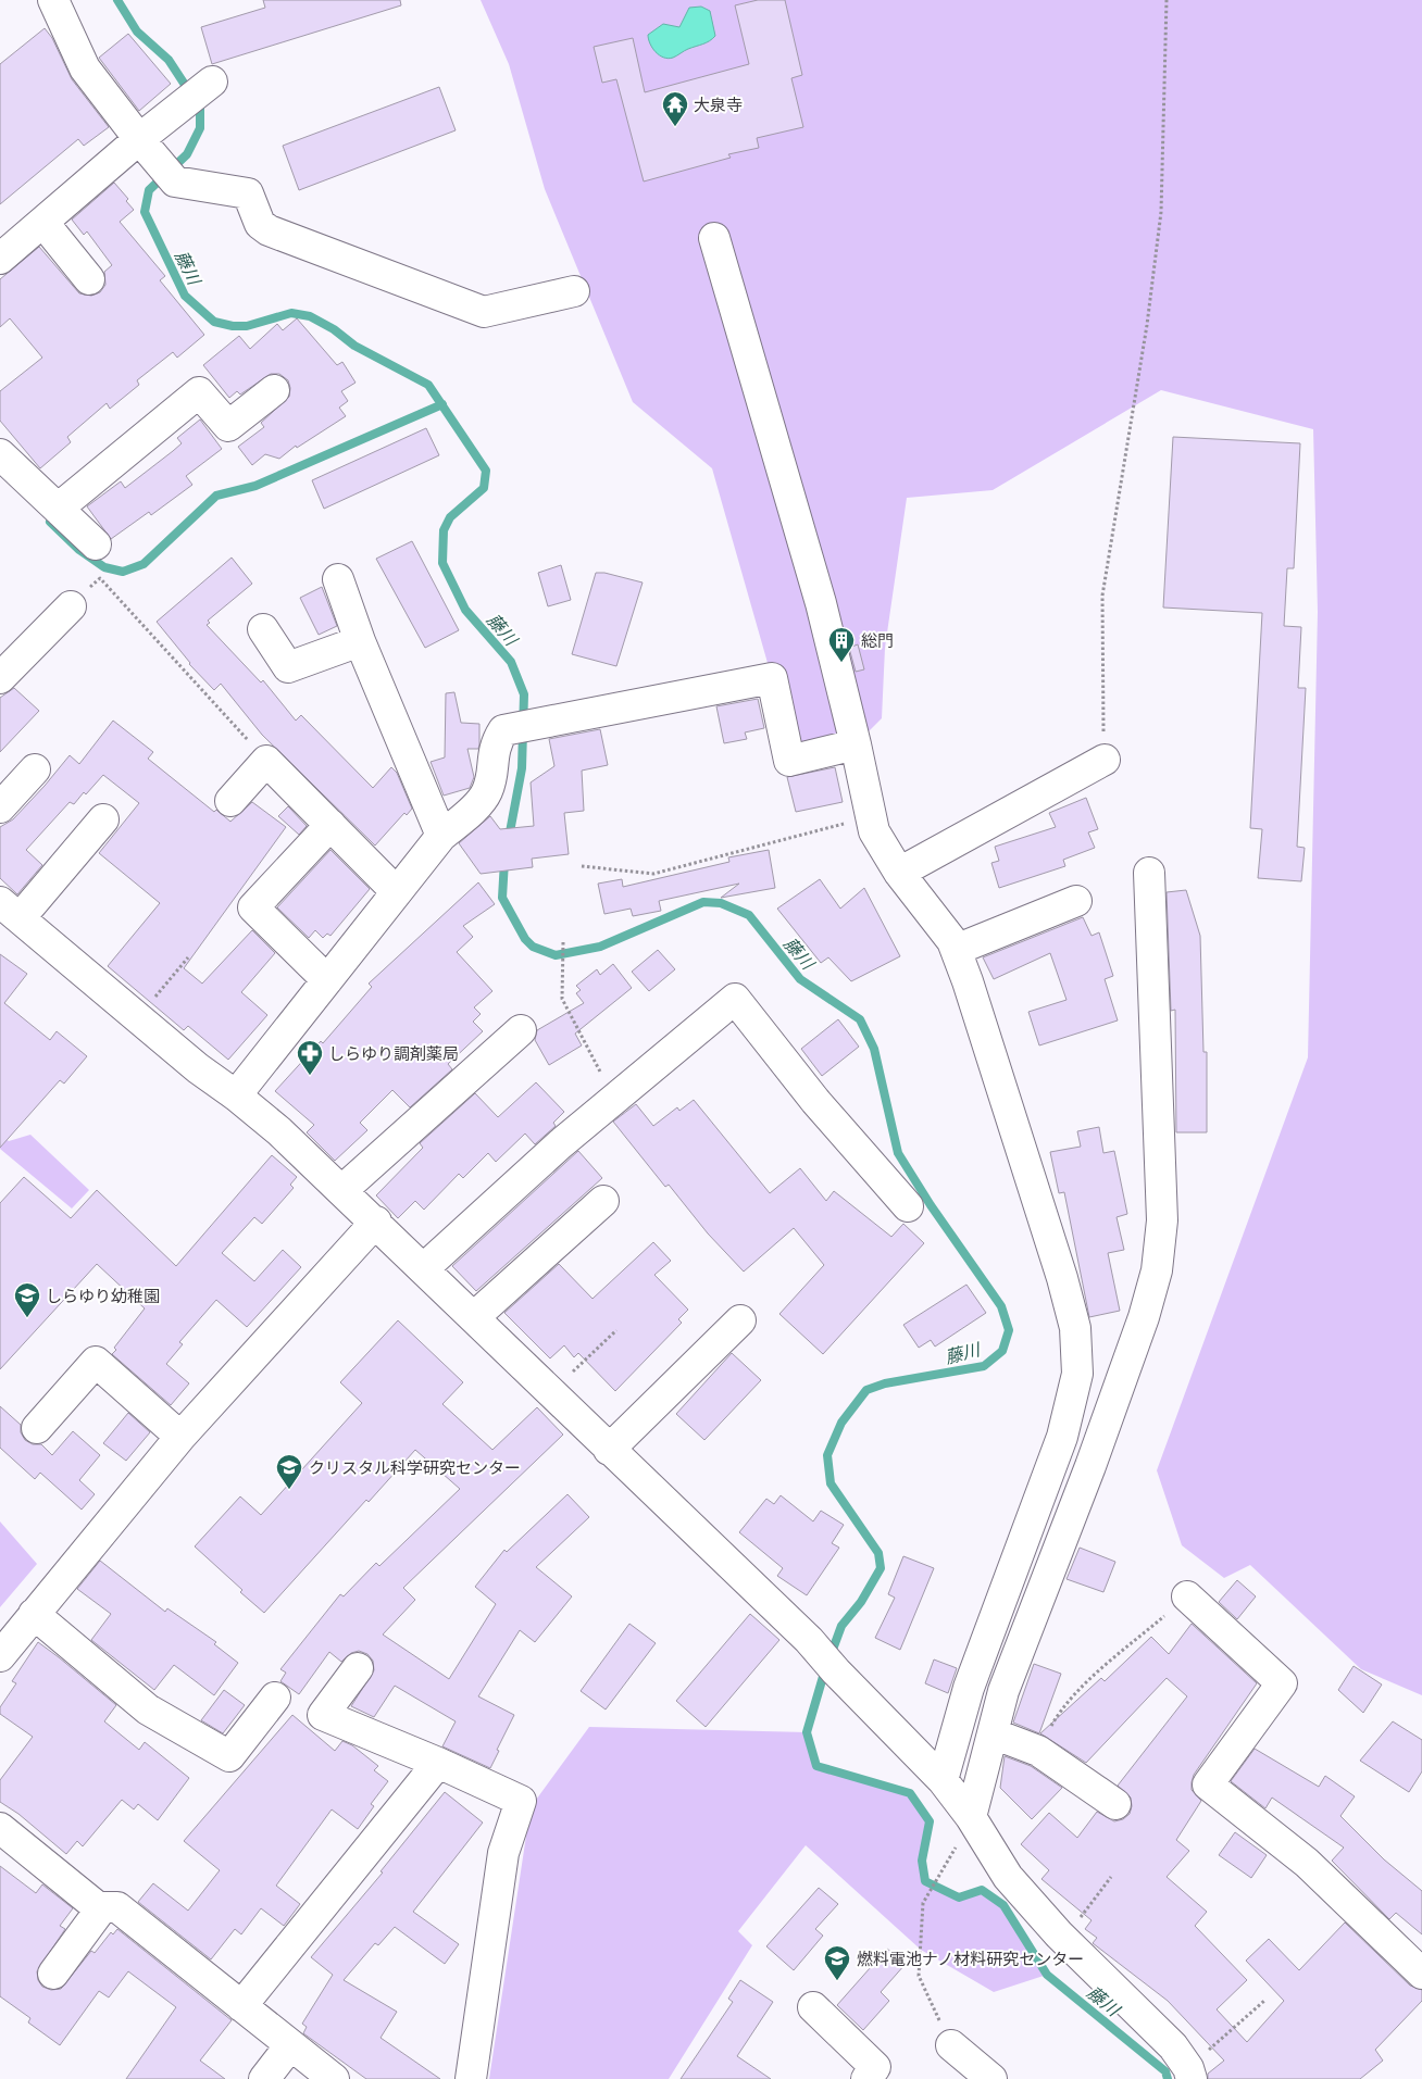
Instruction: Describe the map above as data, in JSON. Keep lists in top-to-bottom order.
{
  "water": ["藤川"],
  "places": {
    "temple": ["大泉寺"],
    "building": ["総門"],
    "pharmacy": ["しらゆり調剤薬局"],
    "school or university": ["しらゆり幼稚園", "クリスタル科学研究センター", "燃料電池ナノ材料研究センター"]
  }
}
